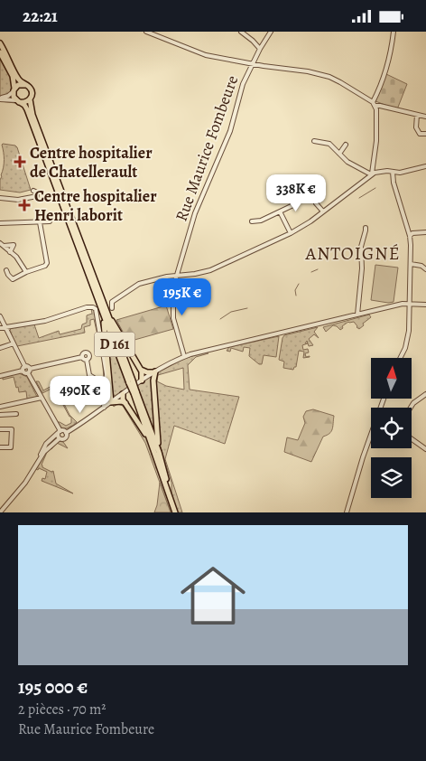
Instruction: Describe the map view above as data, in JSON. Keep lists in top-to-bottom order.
{
  "streets": {
    "main road": ["D 161"],
    "street": ["Rue Maurice Fombeure"]
  },
  "districts": ["ANTOIGNÉ"],
  "places": {
    "health": ["Centre hospitalier de Chatellerault", "Centre hospitalier Henri laborit"]
  },
  "north": "top",
  "page": {
    "status": "22:21",
    "price": ["338K €", "195K €", "490K €"],
    "list": [
      {
        "name": "195 000 €",
        "note": "2 pièces · 70 m² · Rue Maurice Fombeure"
      }
    ]
  }
}
